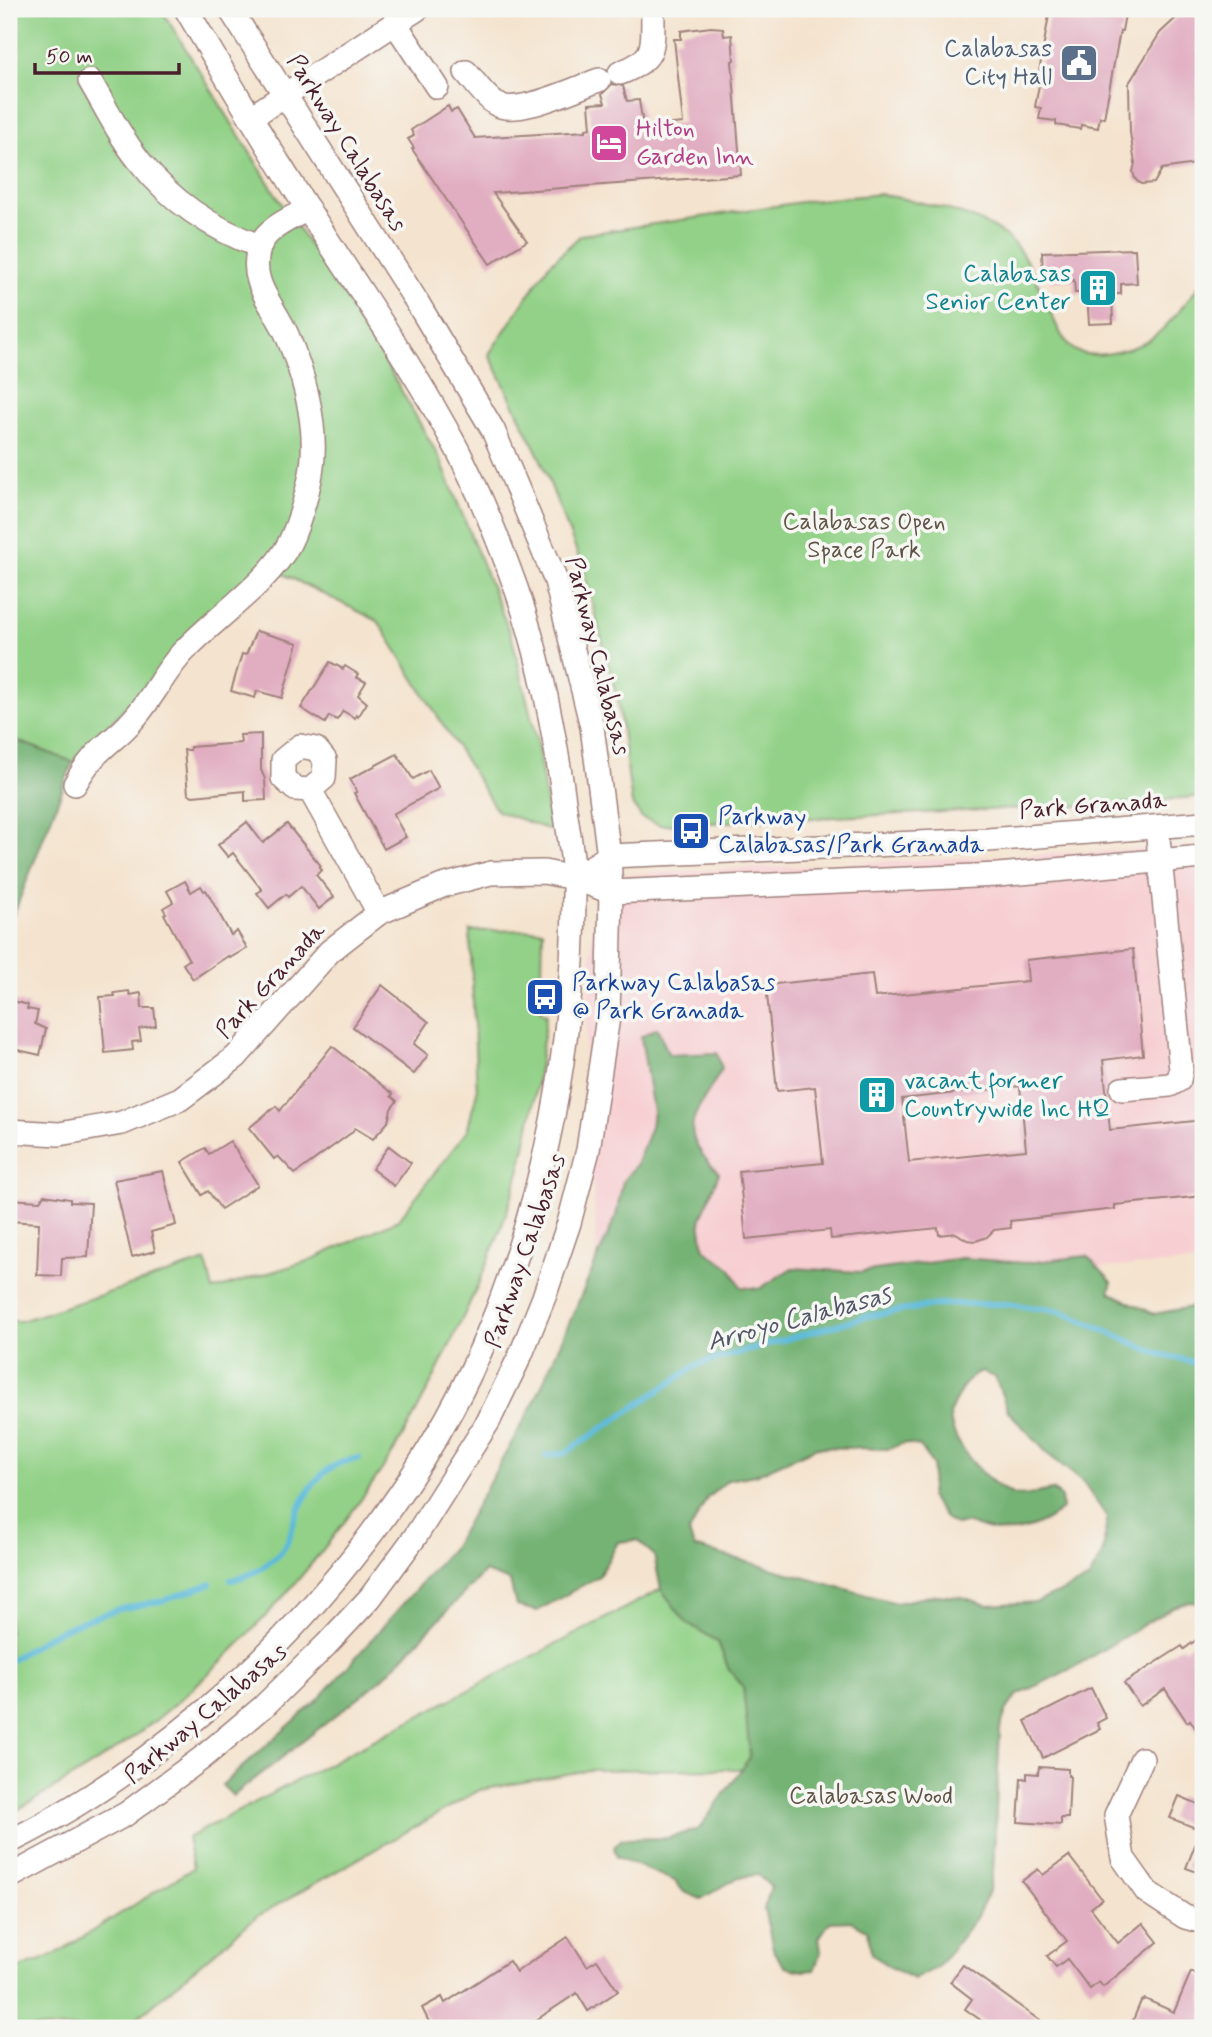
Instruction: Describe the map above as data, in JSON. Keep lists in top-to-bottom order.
{
  "streets": {
    "street": ["Parkway Calabasas", "Park Granada"]
  },
  "crossings": [
    ["Parkway Calabasas", "Park Granada"]
  ],
  "water": ["Arroyo Calabasas"],
  "parks": ["Calabasas Open Space Park", "Calabasas Wood"],
  "places": {
    "public building": ["Calabasas City Hall"],
    "hotel": ["Hilton Garden Inn"],
    "building": ["Calabasas Senior Center", "vacant former Countrywide Inc HQ"],
    "bus stop": ["Parkway Calabasas/Park Granada", "Parkway Calabasas @ Park Granada"]
  },
  "scale_bar": "50 m"
}
